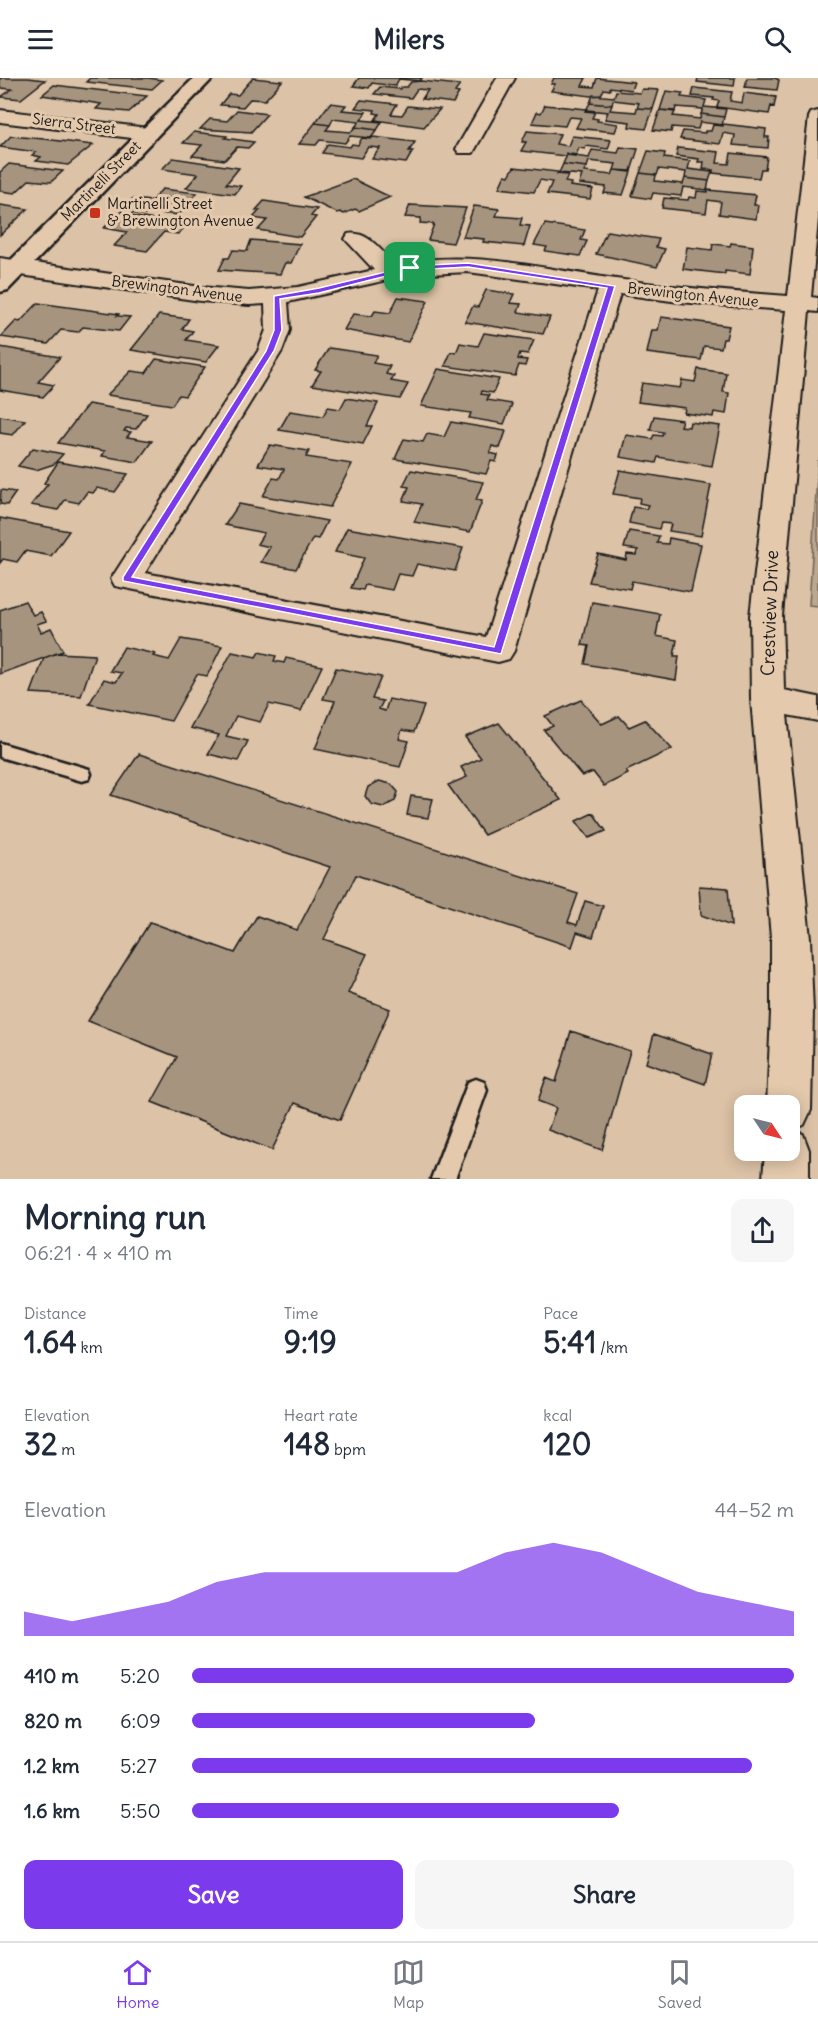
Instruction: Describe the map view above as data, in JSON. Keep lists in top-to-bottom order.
{
  "streets": {
    "street": [
      "Sierra Street",
      "Martinelli Street",
      "Brewington Avenue",
      "Crestview Drive"
    ]
  },
  "crossings": [
    ["Sierra Street", "Martinelli Street"],
    ["Martinelli Street", "Brewington Avenue"],
    ["Brewington Avenue", "Crestview Drive"]
  ],
  "places": {
    "transit": ["Martinelli Street & Brewington Avenue"]
  },
  "north": "bottom right",
  "page": {
    "header": "Milers",
    "heading": ["Morning run", "06:21 · 4 × 410 m"],
    "stats": [
      ["Distance", "1.64 km"],
      ["Time", "9:19"],
      ["Pace", "5:41 /km"],
      ["Elevation", "32 m"],
      ["Heart rate", "148 bpm"],
      ["kcal", "120"]
    ],
    "chart": ["Elevation", "44–52 m"],
    "list": [
      {
        "name": "410 m",
        "note": "5:20"
      },
      {
        "name": "820 m",
        "note": "6:09"
      },
      {
        "name": "1.2 km",
        "note": "5:27"
      },
      {
        "name": "1.6 km",
        "note": "5:50"
      }
    ],
    "buttons": ["Save", "Share"],
    "tabs": ["Home", "Map", "Saved"]
  }
}
